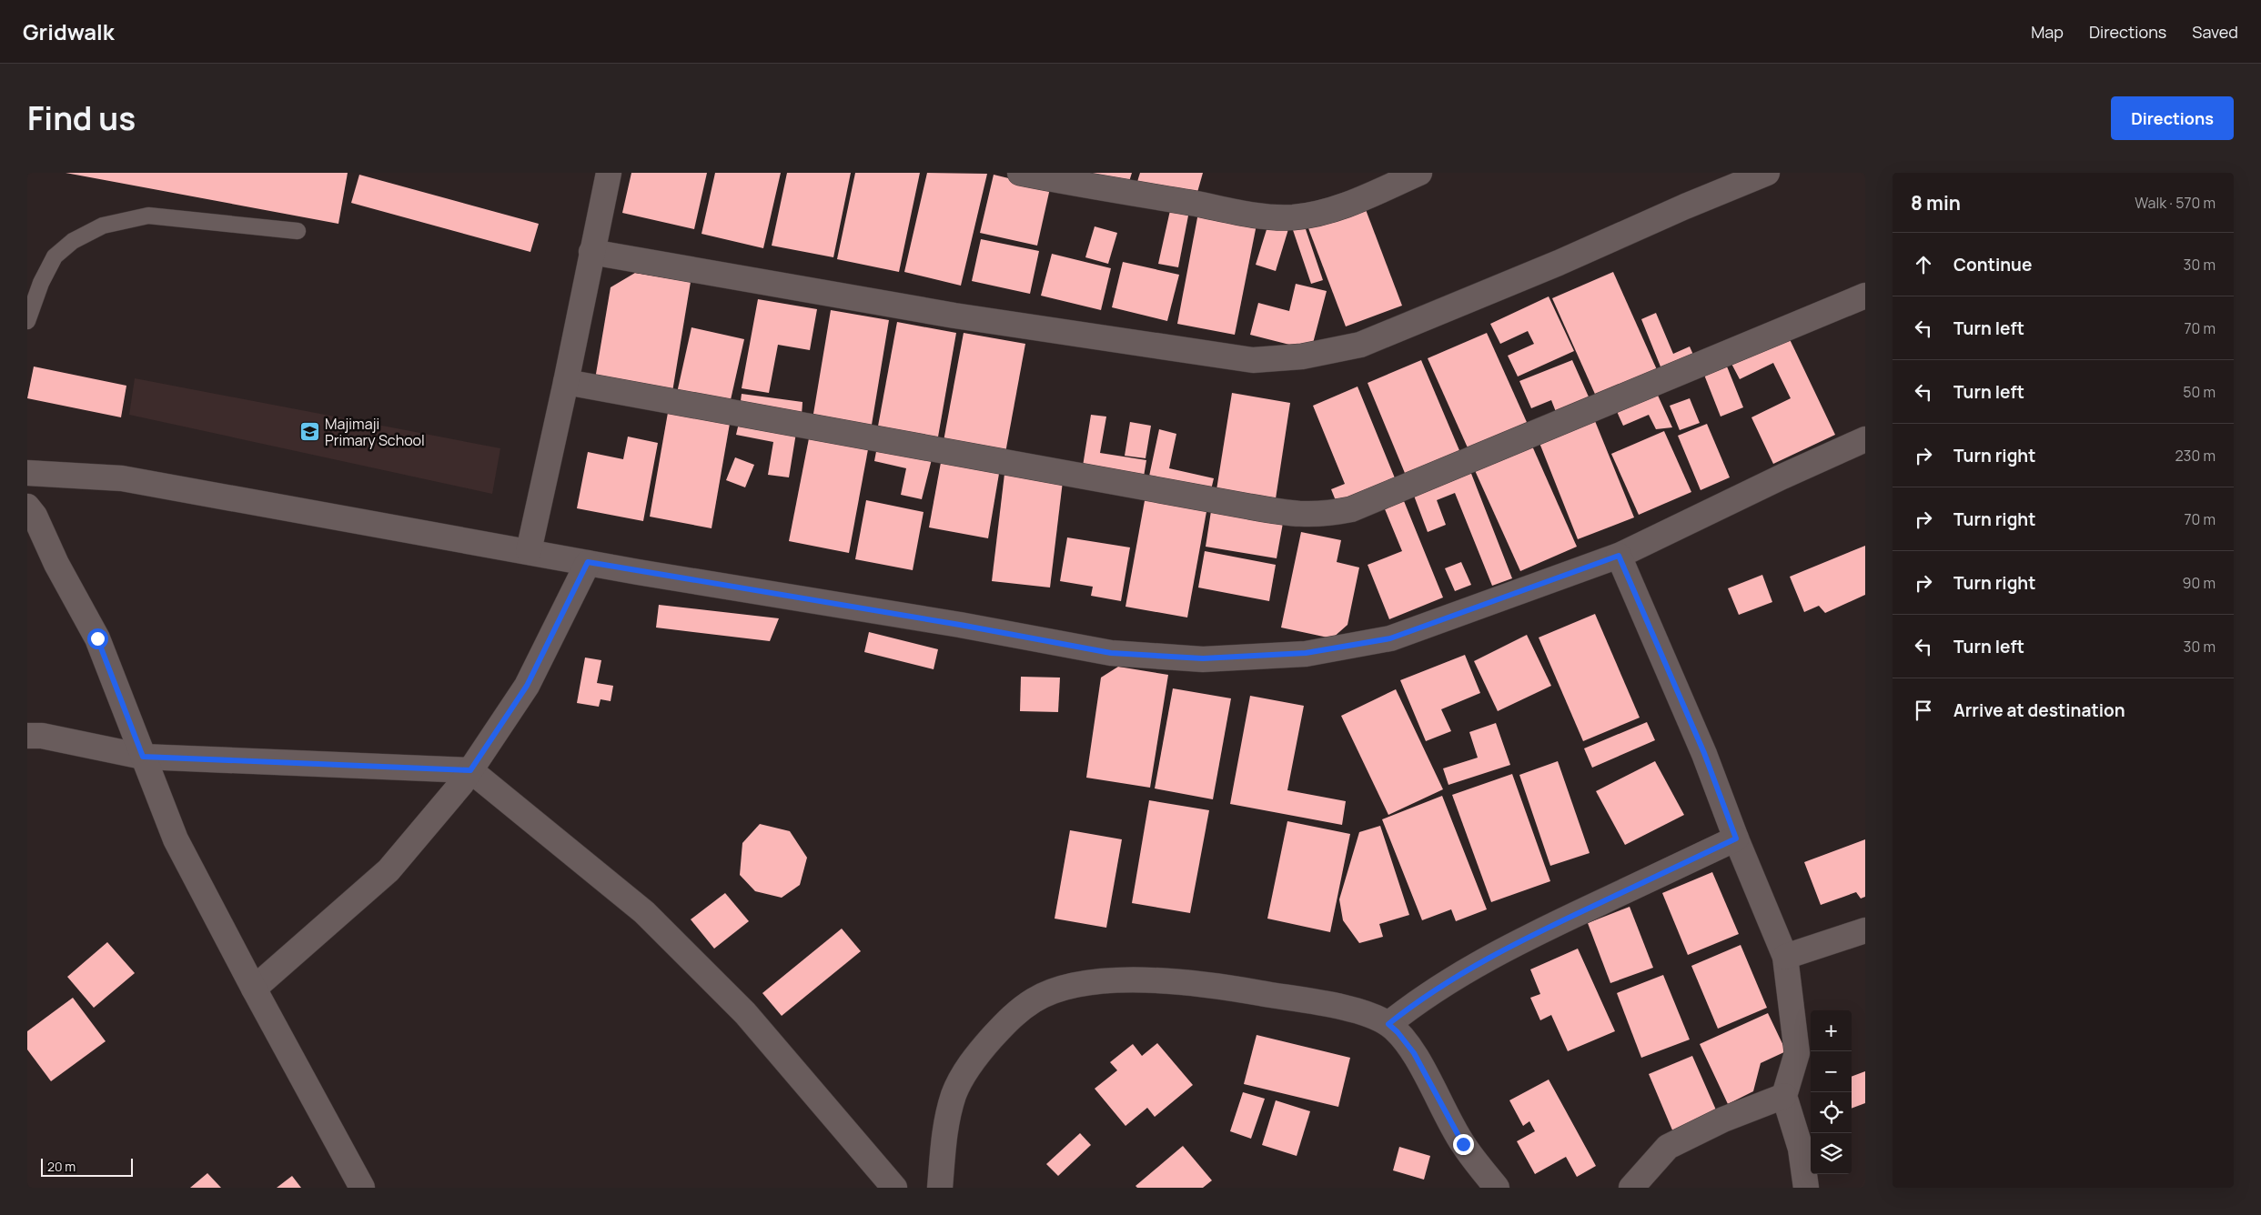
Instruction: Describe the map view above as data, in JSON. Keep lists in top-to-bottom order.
{
  "places": {
    "school or university": ["Majimaji Primary School"]
  },
  "scale_bar": "20 m",
  "page": {
    "header": "Gridwalk",
    "nav": ["Map", "Directions", "Saved"],
    "title": "Find us",
    "buttons": "Directions",
    "heading": ["8 min", "Walk · 570 m"],
    "list": [
      ["Continue", "30 m"],
      ["Turn left", "70 m"],
      ["Turn left", "50 m"],
      ["Turn right", "230 m"],
      ["Turn right", "70 m"],
      ["Turn right", "90 m"],
      ["Turn left", "30 m"],
      "Arrive at destination"
    ],
    "map_buttons": ["+", "−"],
    "scale": "20 m"
  }
}
